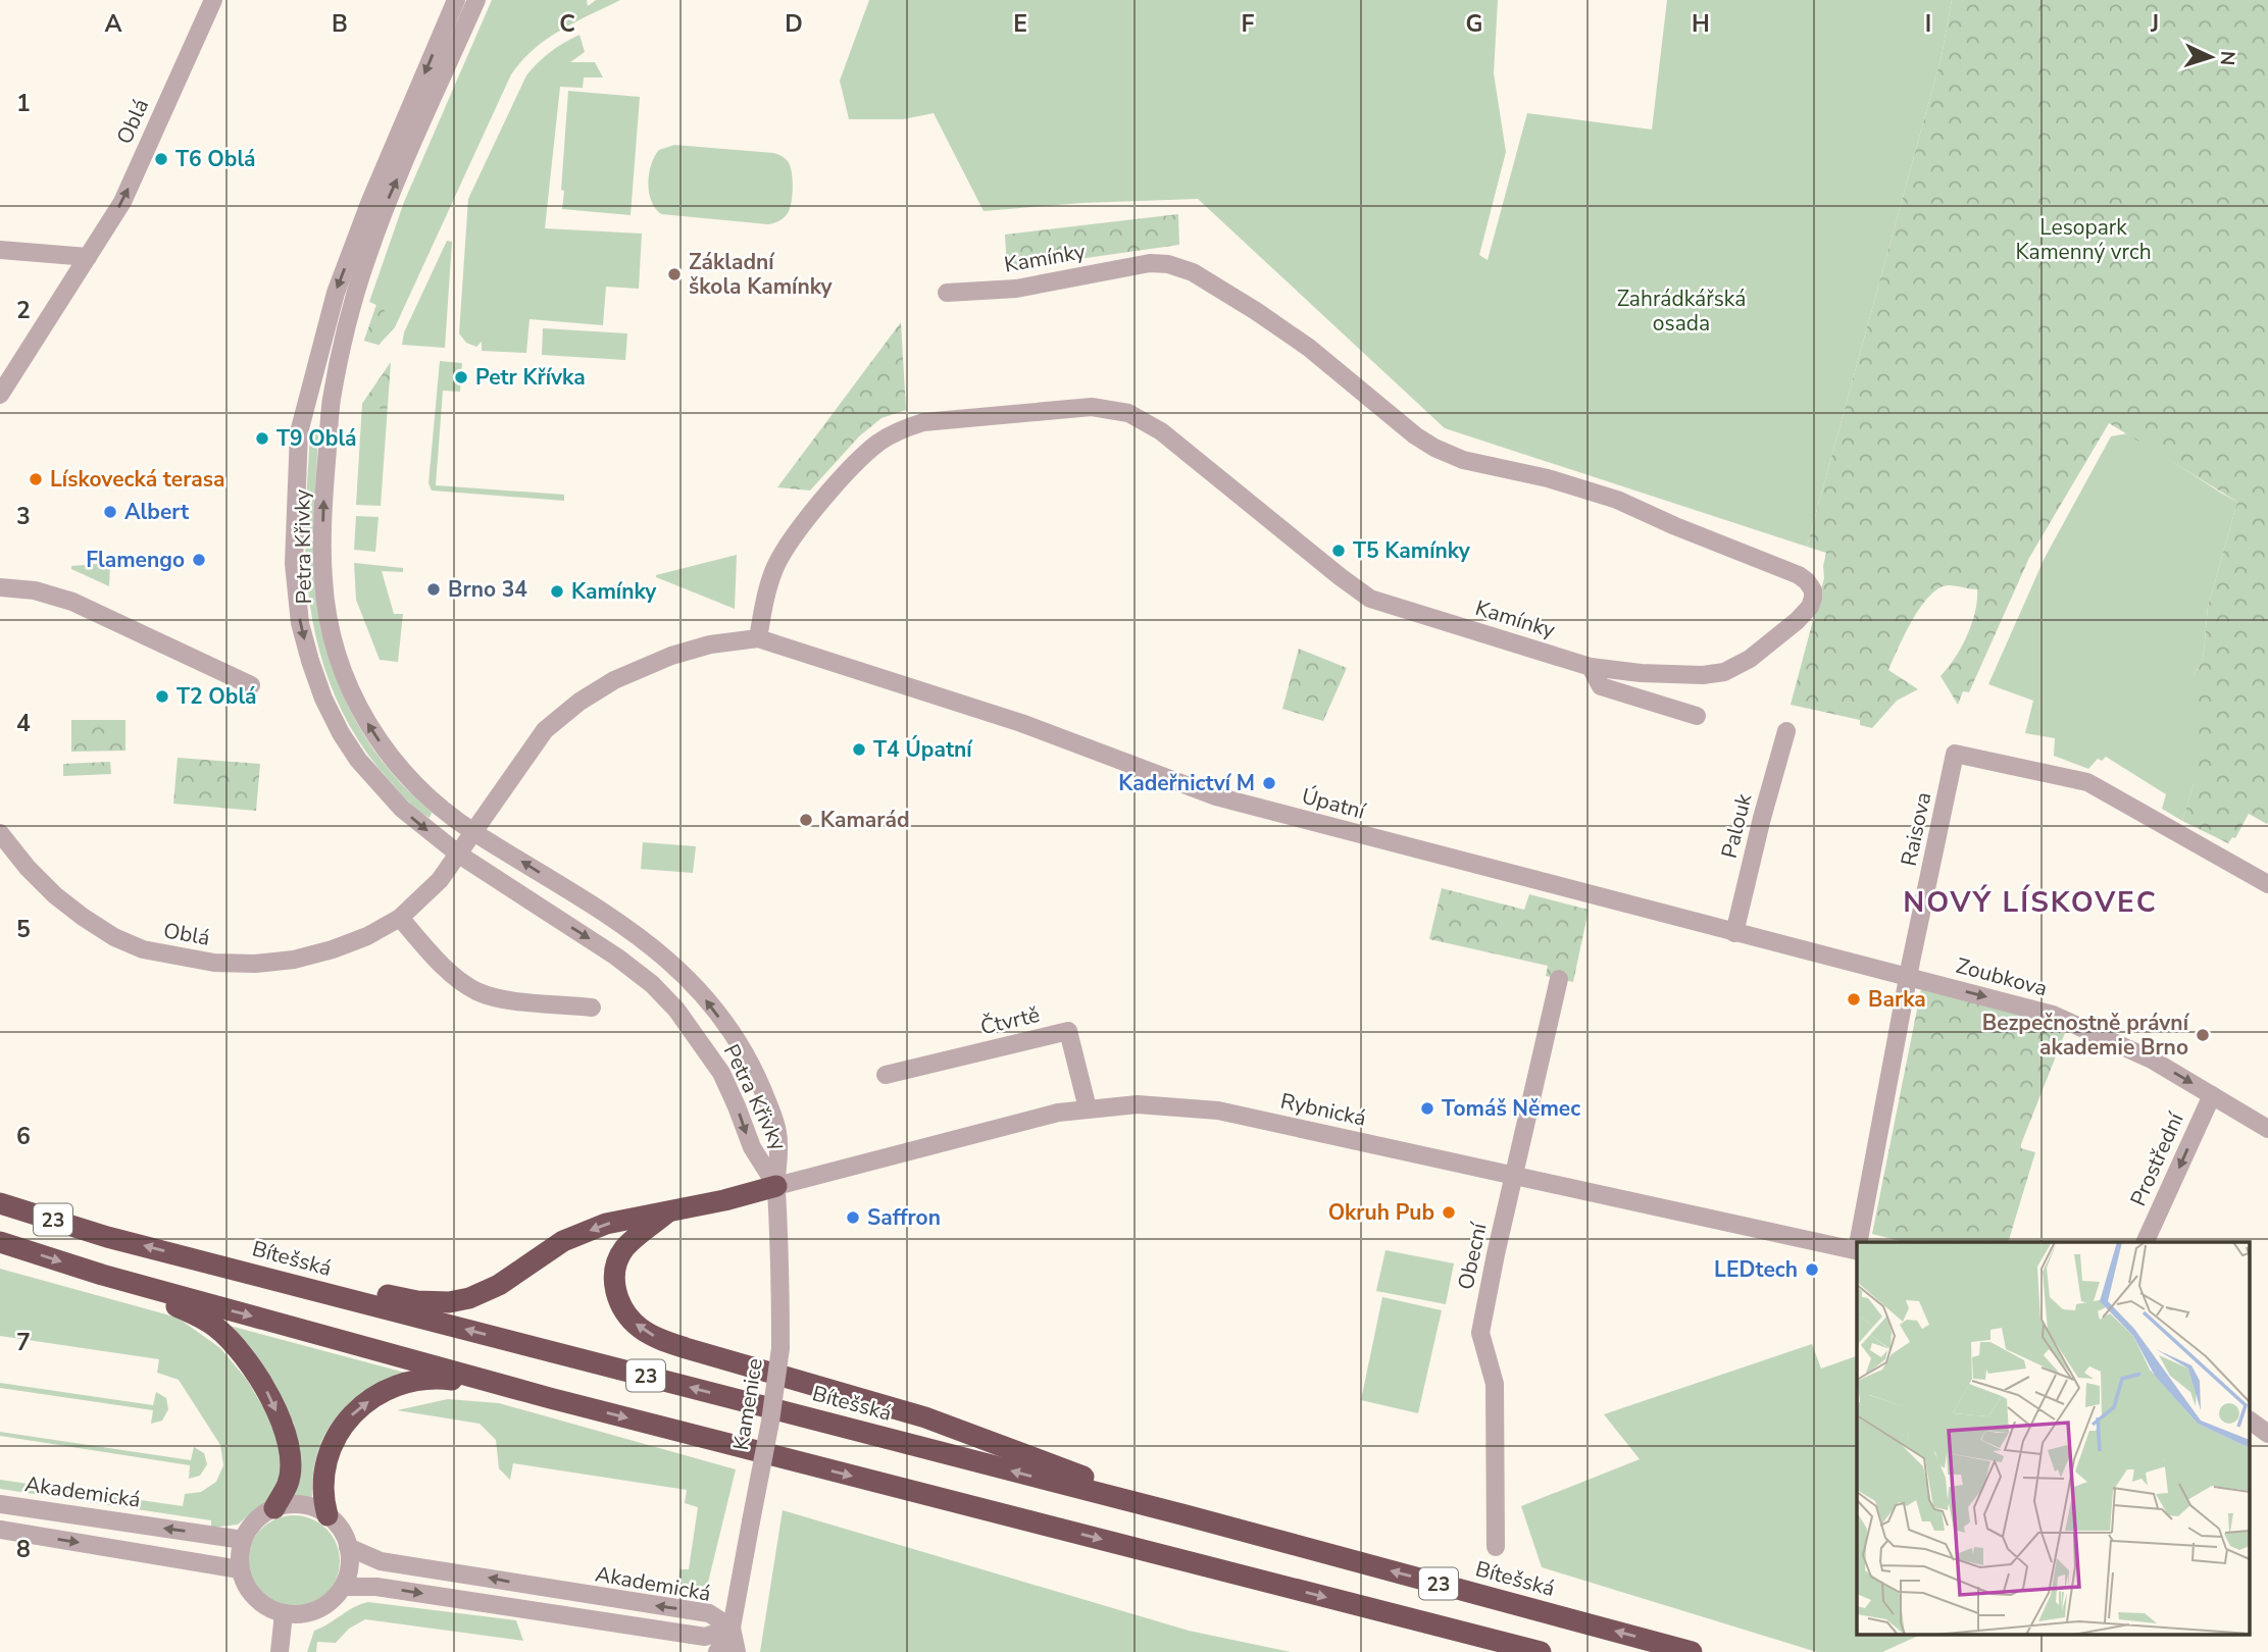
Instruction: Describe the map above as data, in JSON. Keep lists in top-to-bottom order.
{
  "streets": {
    "highway": ["23", "Bítešská"],
    "street": [
      "Oblá",
      "Kamínky",
      "Petra Křivky",
      "Úpatní",
      "Palouk",
      "Raisova",
      "Zoubkova",
      "Čtvrtě",
      "Rybnická",
      "Prostřední",
      "Obecní",
      "Kamenice",
      "Akademická"
    ]
  },
  "crossings": [
    ["Oblá", "Petra Křivky"],
    ["Kamínky", "Úpatní"],
    ["Petra Křivky", "Rybnická"],
    ["Petra Křivky", "Kamenice"],
    ["Úpatní", "Palouk"],
    ["Úpatní", "Raisova"],
    ["Úpatní", "Zoubkova"],
    ["Raisova", "Zoubkova"],
    ["Zoubkova", "Prostřední"],
    ["Čtvrtě", "Rybnická"],
    ["Rybnická", "Obecní"],
    ["Rybnická", "Kamenice"],
    ["Kamenice", "Akademická"]
  ],
  "one_way": ["Zoubkova", "Prostřední"],
  "districts": ["NOVÝ LÍSKOVEC"],
  "parks": ["Lesopark Kamenný vrch", "Zahrádkářská osada"],
  "places": [
    "T6 Oblá",
    "Základní škola Kamínky",
    "Petr Křívka",
    "T9 Oblá",
    "Lískovecká terasa",
    "Albert",
    "T5 Kamínky",
    "Flamengo",
    "Brno 34",
    "Kamínky",
    "T2 Oblá",
    "T4 Úpatní",
    "Kadeřnictví M",
    "Kamarád",
    "Barka",
    "Bezpečnostně právní akademie Brno",
    "Tomáš Němec",
    "Okruh Pub",
    "Saffron",
    "LEDtech"
  ],
  "north": "right",
  "grid": {
    "columns": [
      "A",
      "B",
      "C",
      "D",
      "E",
      "F",
      "G",
      "H",
      "I",
      "J"
    ],
    "rows": [
      "1",
      "2",
      "3",
      "4",
      "5",
      "6",
      "7",
      "8"
    ]
  }
}
